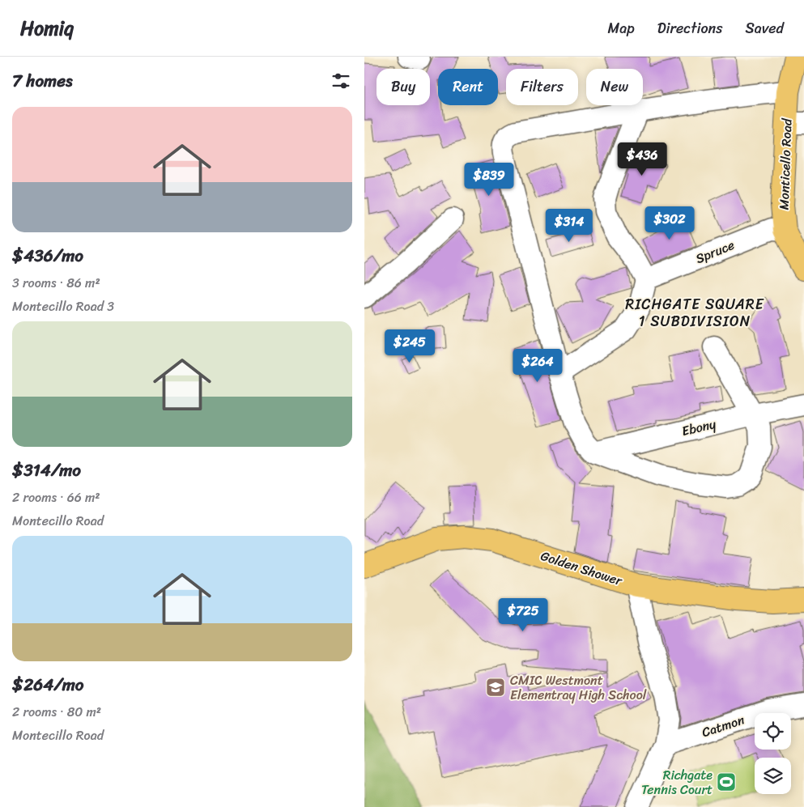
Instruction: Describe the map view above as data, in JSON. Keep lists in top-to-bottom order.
{
  "streets": {
    "main road": ["Monticello Road", "Golden Shower"],
    "street": ["Spruce", "Ebony", "Catmon"]
  },
  "crossings": [
    ["Monticello Road", "Spruce"]
  ],
  "districts": ["RICHGATE SQUARE 1 SUBDIVISION"],
  "places": {
    "school or university": ["CMIC Westmont Elementray High School"],
    "sports": ["Richgate Tennis Court"]
  },
  "page": {
    "header": "Homiq",
    "nav": ["Map", "Directions", "Saved"],
    "heading": "7 homes",
    "chip": [
      "Buy",
      "Rent",
      "Filters",
      "New"
    ],
    "list": [
      {
        "name": "$436/mo",
        "note": "3 rooms · 86 m² · Montecillo Road 3"
      },
      {
        "name": "$314/mo",
        "note": "2 rooms · 66 m² · Montecillo Road"
      },
      {
        "name": "$264/mo",
        "note": "2 rooms · 80 m² · Montecillo Road"
      }
    ],
    "price": [
      "$436",
      "$839",
      "$302",
      "$314",
      "$245",
      "$264",
      "$725"
    ]
  }
}
